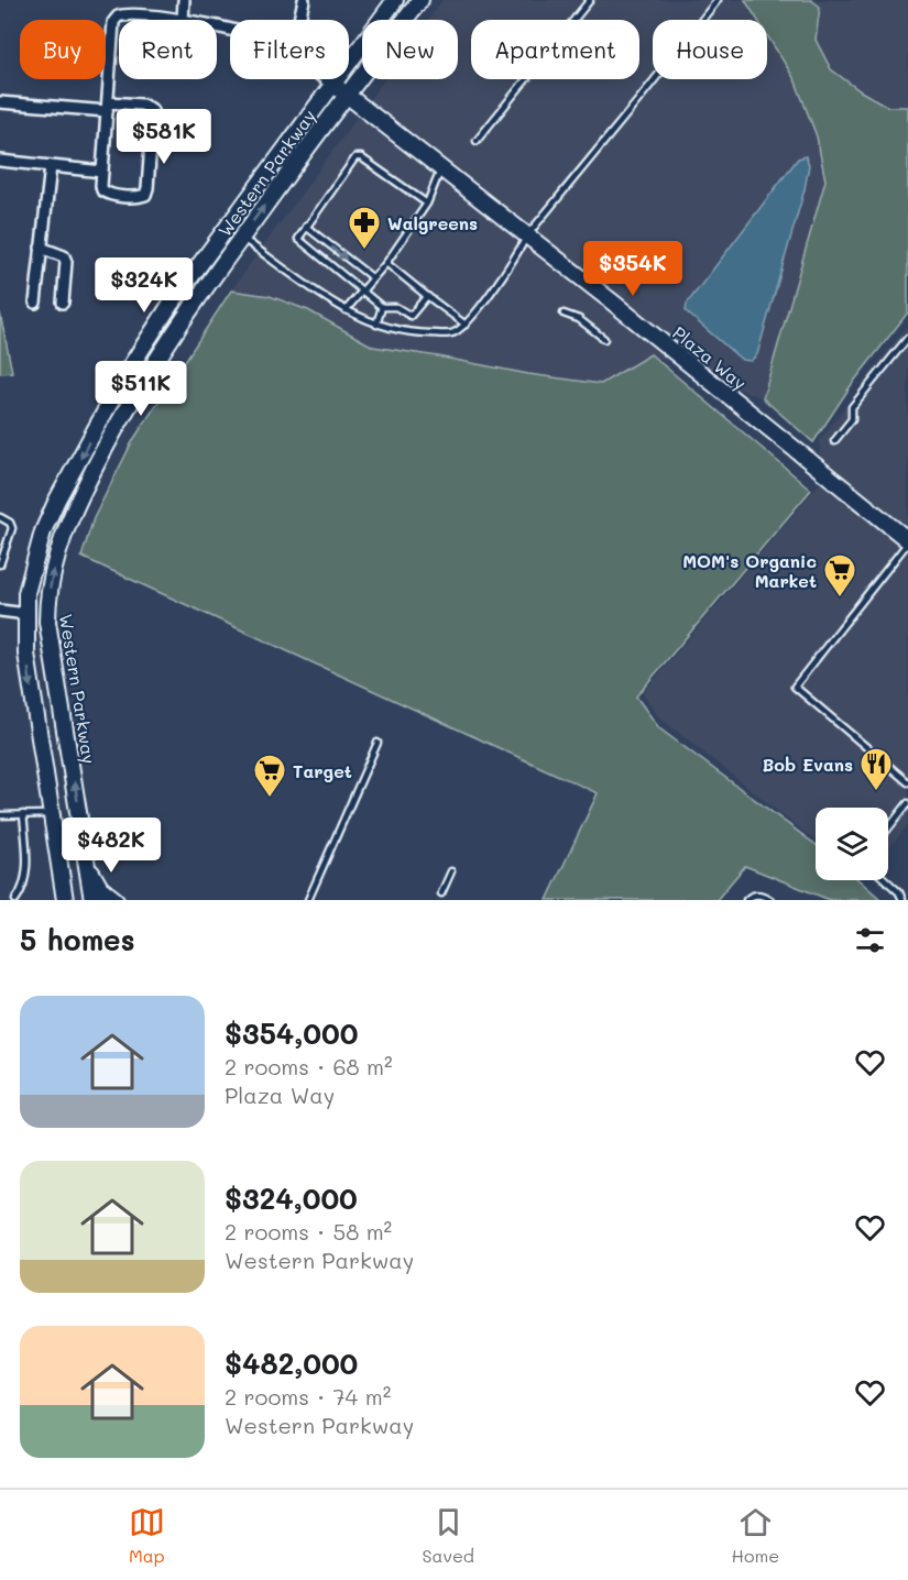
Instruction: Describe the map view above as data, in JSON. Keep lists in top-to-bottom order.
{
  "streets": {
    "main road": ["Western Parkway", "Plaza Way"]
  },
  "crossings": [
    ["Western Parkway", "Plaza Way"]
  ],
  "places": {
    "pharmacy": ["Walgreens"],
    "supermarket": ["MOM's Organic Market", "Target"],
    "restaurant": ["Bob Evans"]
  },
  "page": {
    "chip": [
      "Buy",
      "Rent",
      "Filters",
      "New",
      "Apartment",
      "House"
    ],
    "price": [
      "$581K",
      "$354K",
      "$324K",
      "$511K",
      "$482K"
    ],
    "heading": "5 homes",
    "list": [
      {
        "name": "$354,000",
        "note": "2 rooms · 68 m² · Plaza Way"
      },
      {
        "name": "$324,000",
        "note": "2 rooms · 58 m² · Western Parkway"
      },
      {
        "name": "$482,000",
        "note": "2 rooms · 74 m² · Western Parkway"
      }
    ],
    "tabs": ["Map", "Saved", "Home"]
  }
}
